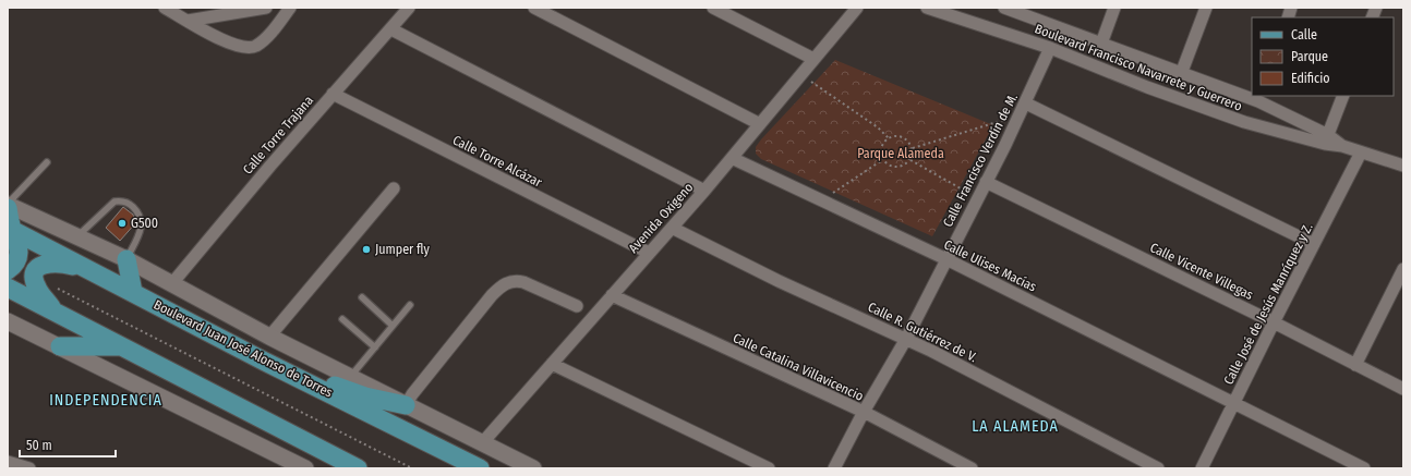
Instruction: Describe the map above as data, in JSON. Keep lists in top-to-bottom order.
{
  "streets": {
    "main road": ["Boulevard Juan José Alonso de Torres"],
    "street": [
      "Boulevard Francisco Navarrete y Guerrero",
      "Calle Torre Trajana",
      "Calle Francisco Verdín de M.",
      "Calle Torre Alcázar",
      "Avenida Oxígeno",
      "Calle Ulises Macías",
      "Calle Vicente Villegas",
      "Calle José de Jesús Manríquez y Z.",
      "Calle R. Gutiérrez de V.",
      "Calle Catalina Villavicencio"
    ]
  },
  "crossings": [
    ["Boulevard Francisco Navarrete y Guerrero", "Calle Francisco Verdín de M."],
    ["Boulevard Francisco Navarrete y Guerrero", "Calle José de Jesús Manríquez y Z."],
    ["Calle Torre Trajana", "Calle Torre Alcázar"],
    ["Calle Francisco Verdín de M.", "Calle Ulises Macías"],
    ["Calle Francisco Verdín de M.", "Calle Vicente Villegas"],
    ["Calle Francisco Verdín de M.", "Calle R. Gutiérrez de V."],
    ["Calle Francisco Verdín de M.", "Calle Catalina Villavicencio"],
    ["Calle Torre Alcázar", "Avenida Oxígeno"],
    ["Avenida Oxígeno", "Calle Ulises Macías"],
    ["Avenida Oxígeno", "Calle R. Gutiérrez de V."],
    ["Avenida Oxígeno", "Calle Catalina Villavicencio"],
    ["Calle Ulises Macías", "Calle José de Jesús Manríquez y Z."],
    ["Calle Vicente Villegas", "Calle José de Jesús Manríquez y Z."]
  ],
  "districts": ["INDEPENDENCIA", "LA ALAMEDA"],
  "parks": ["Parque Alameda"],
  "places": ["G500", "Jumper fly"],
  "legend": ["Calle", "Parque", "Edificio"],
  "scale_bar": "50 m"
}
